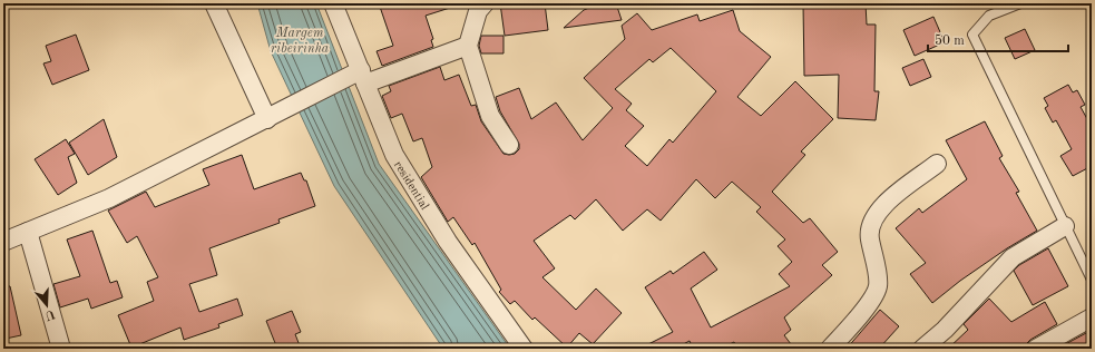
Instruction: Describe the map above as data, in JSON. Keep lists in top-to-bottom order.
{
  "streets": {
    "street": ["residential"]
  },
  "water": ["Margem ribeirinha"],
  "scale_bar": "50 m",
  "north": "bottom"
}
